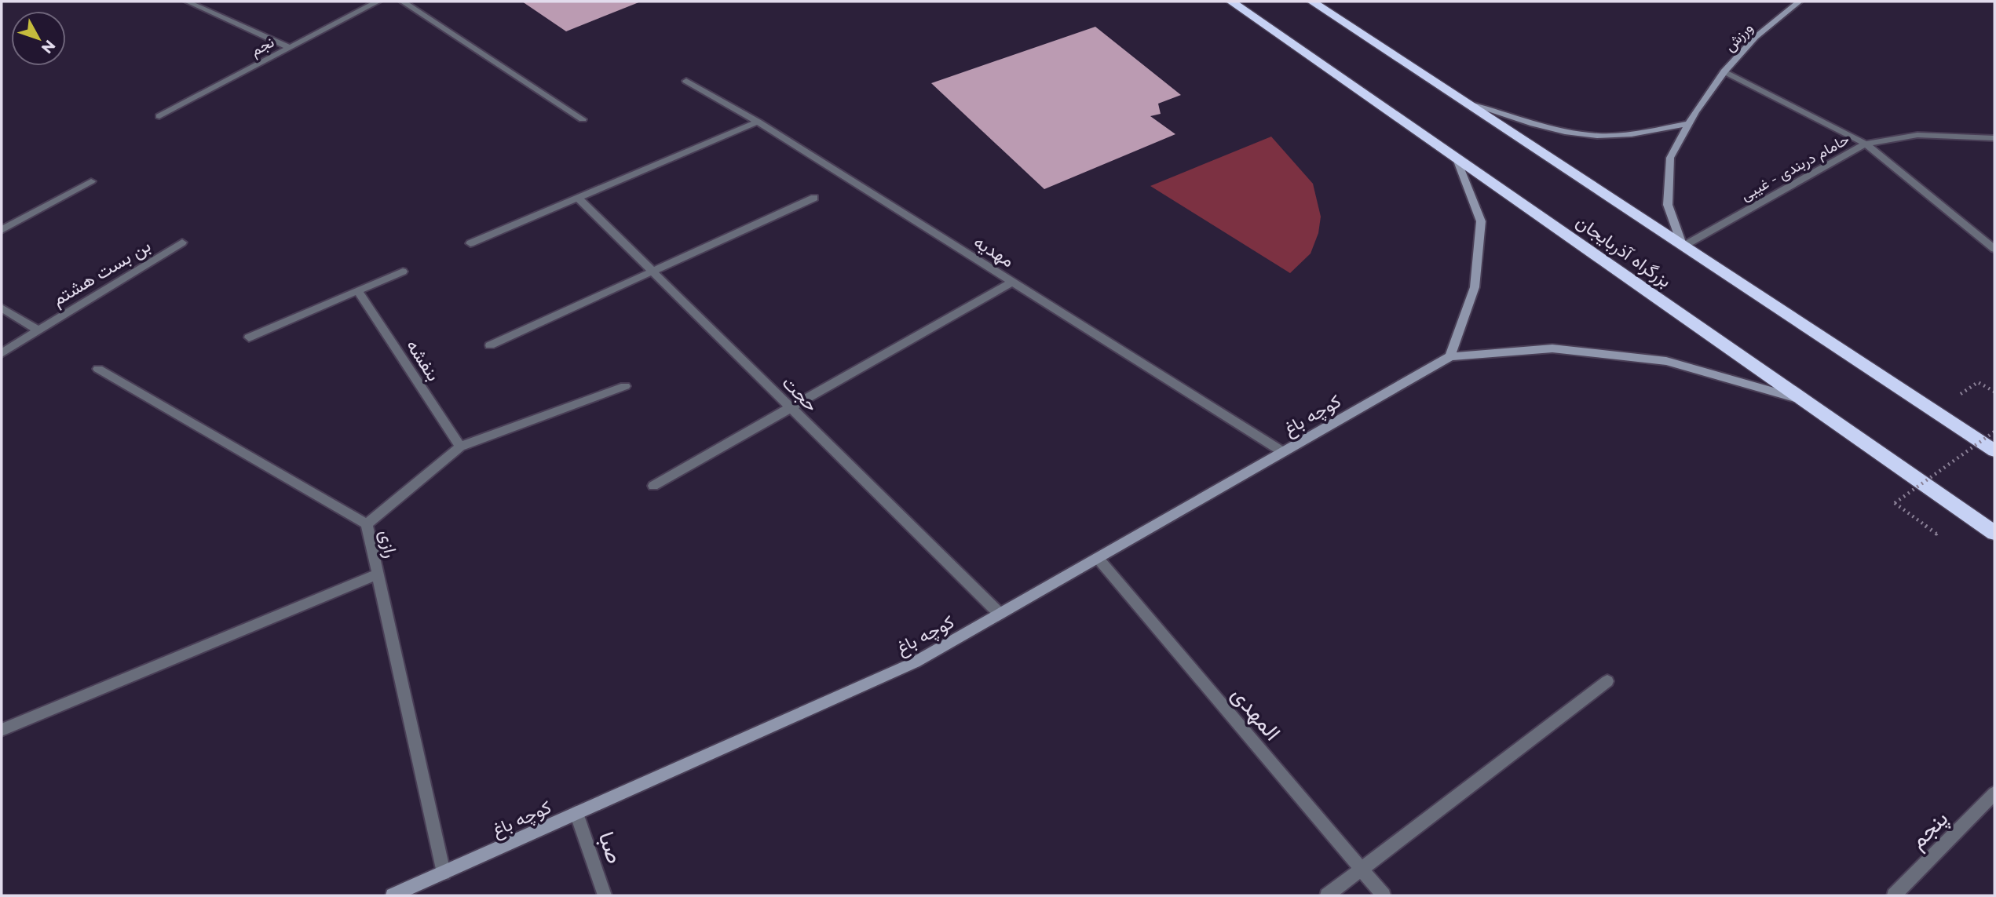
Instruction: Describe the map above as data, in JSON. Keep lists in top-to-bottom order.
{
  "streets": {
    "highway": ["بزرگراه آذربایجان"],
    "main road": ["ورزش", "کوچه باغ"],
    "street": [
      "نجم",
      "حامام دربندی - غیبی",
      "مهدیه",
      "بن بست هشتم",
      "بنفشه",
      "حجت",
      "رازی",
      "المهدی",
      "پنجم",
      "صبا"
    ]
  },
  "crossings": [
    ["ورزش", "حامام دربندی - غیبی"],
    ["ورزش", "بزرگراه آذربایجان"],
    ["حامام دربندی - غیبی", "بزرگراه آذربایجان"],
    ["مهدیه", "کوچه باغ"],
    ["حجت", "کوچه باغ"],
    ["کوچه باغ", "رازی"],
    ["کوچه باغ", "المهدی"],
    ["کوچه باغ", "صبا"]
  ],
  "north": "bottom right"
}
